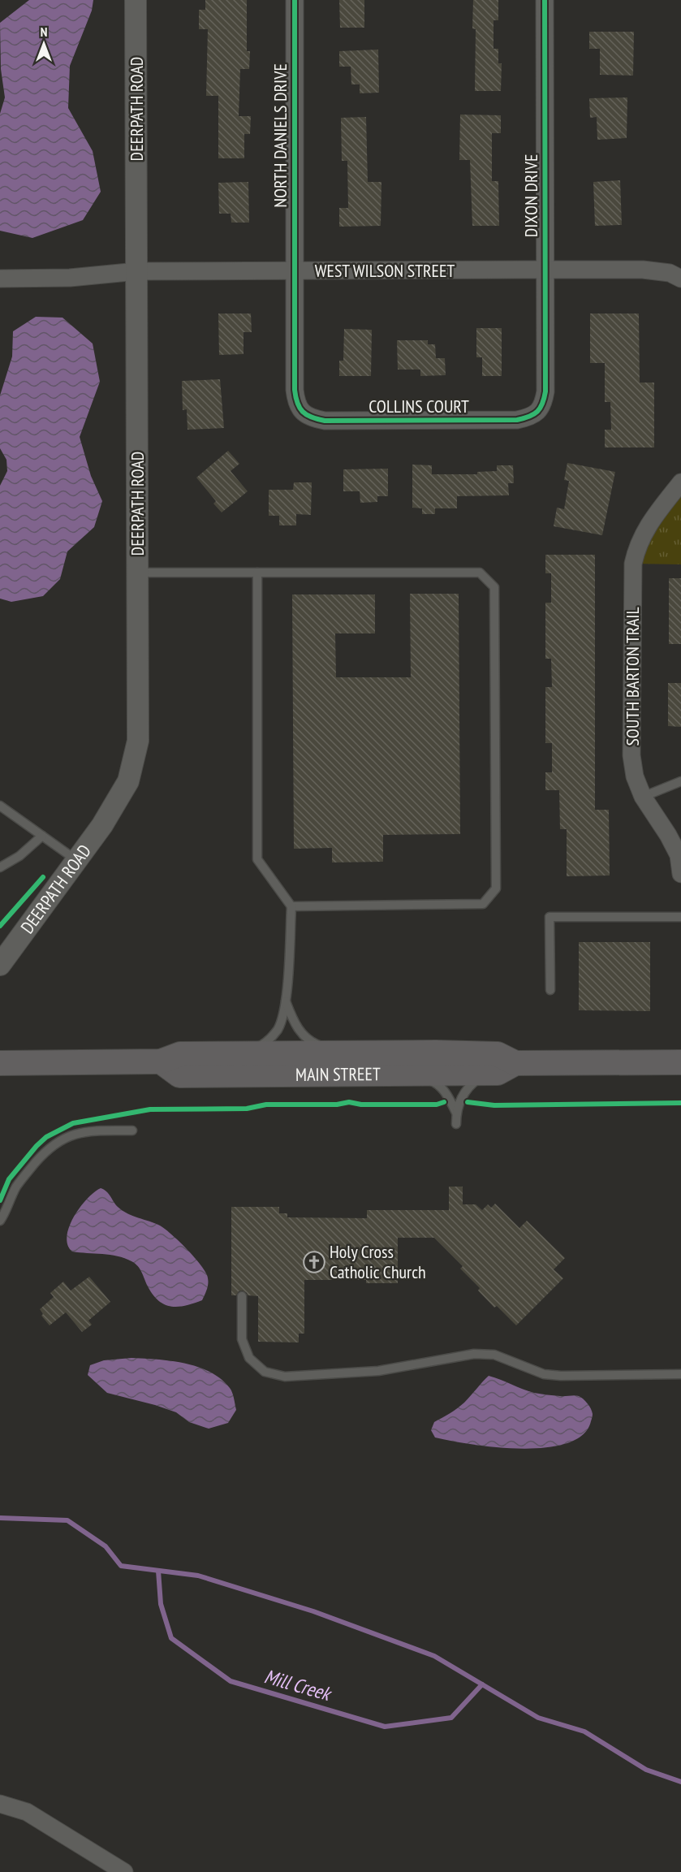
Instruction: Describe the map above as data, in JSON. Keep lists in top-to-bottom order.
{
  "streets": {
    "main road": ["MAIN STREET"],
    "street": [
      "DEERPATH ROAD",
      "NORTH DANIELS DRIVE",
      "DIXON DRIVE",
      "WEST WILSON STREET",
      "COLLINS COURT",
      "SOUTH BARTON TRAIL"
    ]
  },
  "crossings": [
    ["DEERPATH ROAD", "WEST WILSON STREET"],
    ["NORTH DANIELS DRIVE", "WEST WILSON STREET"],
    ["NORTH DANIELS DRIVE", "COLLINS COURT"],
    ["DIXON DRIVE", "WEST WILSON STREET"],
    ["DIXON DRIVE", "COLLINS COURT"]
  ],
  "water": ["Mill Creek"],
  "places": {
    "church": ["Holy Cross Catholic Church"]
  },
  "north": "top"
}
